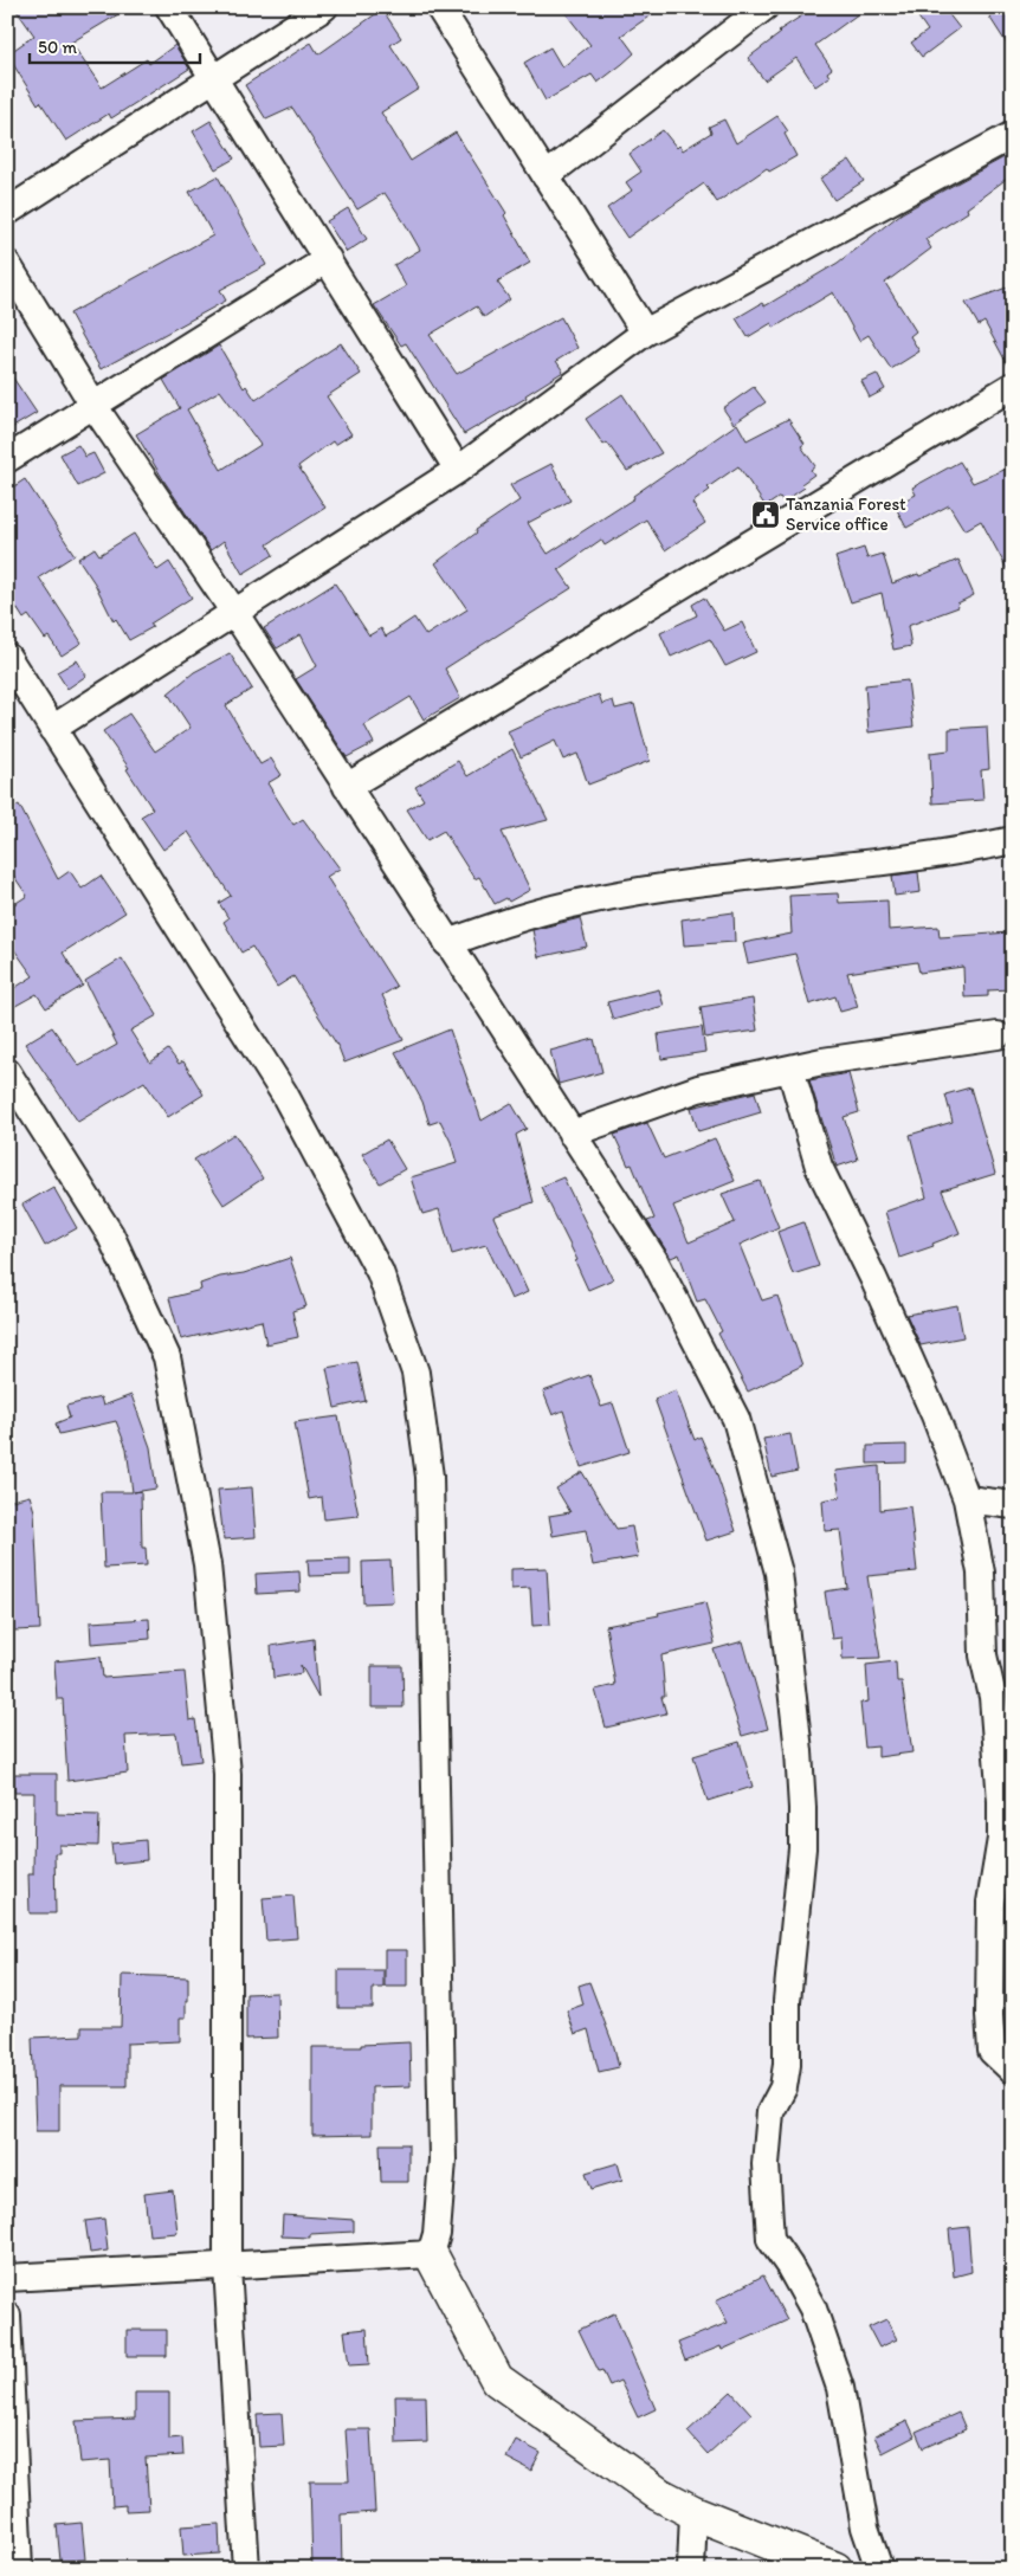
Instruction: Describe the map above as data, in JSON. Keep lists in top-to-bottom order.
{
  "places": {
    "public building": ["Tanzania Forest Service office"]
  },
  "scale_bar": "50 m"
}
